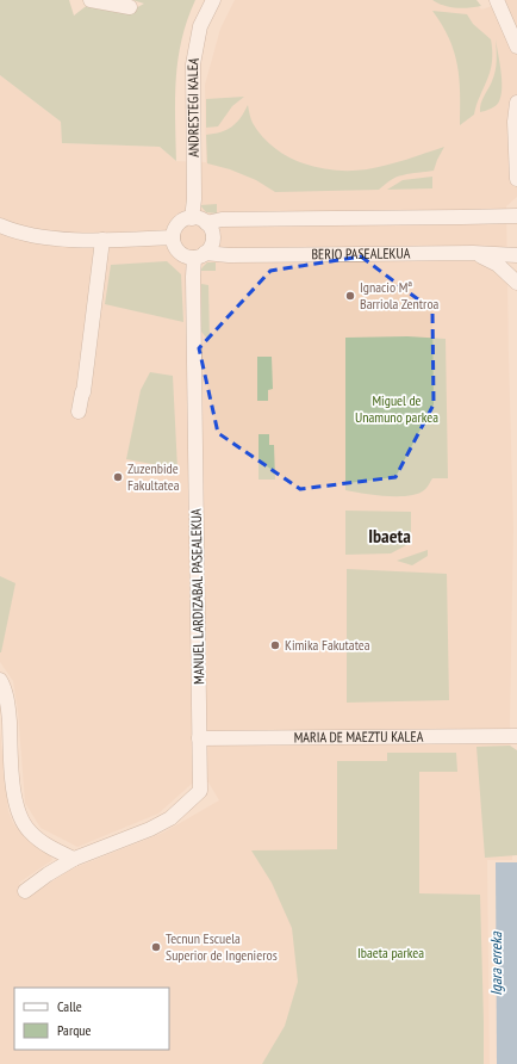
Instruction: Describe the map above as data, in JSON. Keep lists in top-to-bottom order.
{
  "streets": {
    "street": [
      "ANDRESTEGI KALEA",
      "BERIO PASEALEKUA",
      "MANUEL LARDIZABAL PASEALEKUA",
      "MARIA DE MAEZTU KALEA"
    ]
  },
  "crossings": [
    ["ANDRESTEGI KALEA", "BERIO PASEALEKUA"],
    ["ANDRESTEGI KALEA", "MANUEL LARDIZABAL PASEALEKUA"],
    ["BERIO PASEALEKUA", "MANUEL LARDIZABAL PASEALEKUA"],
    ["MANUEL LARDIZABAL PASEALEKUA", "MARIA DE MAEZTU KALEA"]
  ],
  "districts": ["Ibaeta"],
  "water": ["Igara erreka"],
  "parks": ["Miguel de Unamuno parkea", "Ibaeta parkea"],
  "places": [
    "Ignacio Mª Barriola Zentroa",
    "Zuzenbide Fakultatea",
    "Kimika Fakutatea",
    "Tecnun Escuela Superior de Ingenieros"
  ],
  "legend": ["Calle", "Parque"]
}
